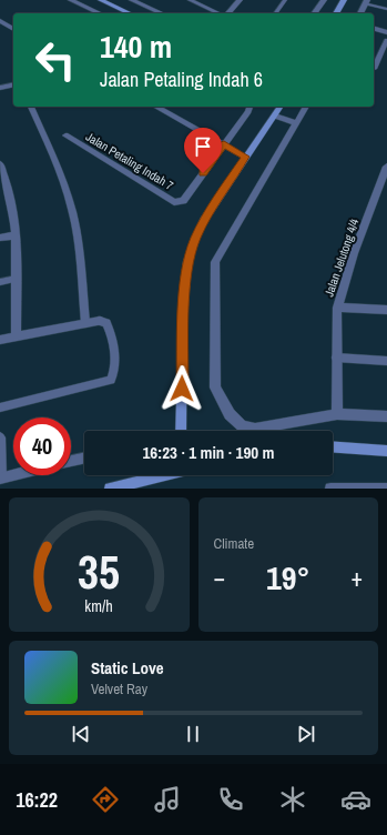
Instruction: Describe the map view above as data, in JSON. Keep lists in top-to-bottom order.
{
  "streets": {
    "street": ["Jalan Petaling Indah 7", "Jalan Jelutong 4/4"]
  },
  "page": {
    "turn": ["140 m", "Jalan Petaling Indah 6"],
    "limit": "40",
    "trip": "16:23 · 1 min · 190 m",
    "tile": "Climate",
    "heat": ["−", "19°", "+"],
    "song": ["Static Love", "Velvet Ray"],
    "tabs": "16:22",
    "gauge": ["35", "km/h"]
  }
}
